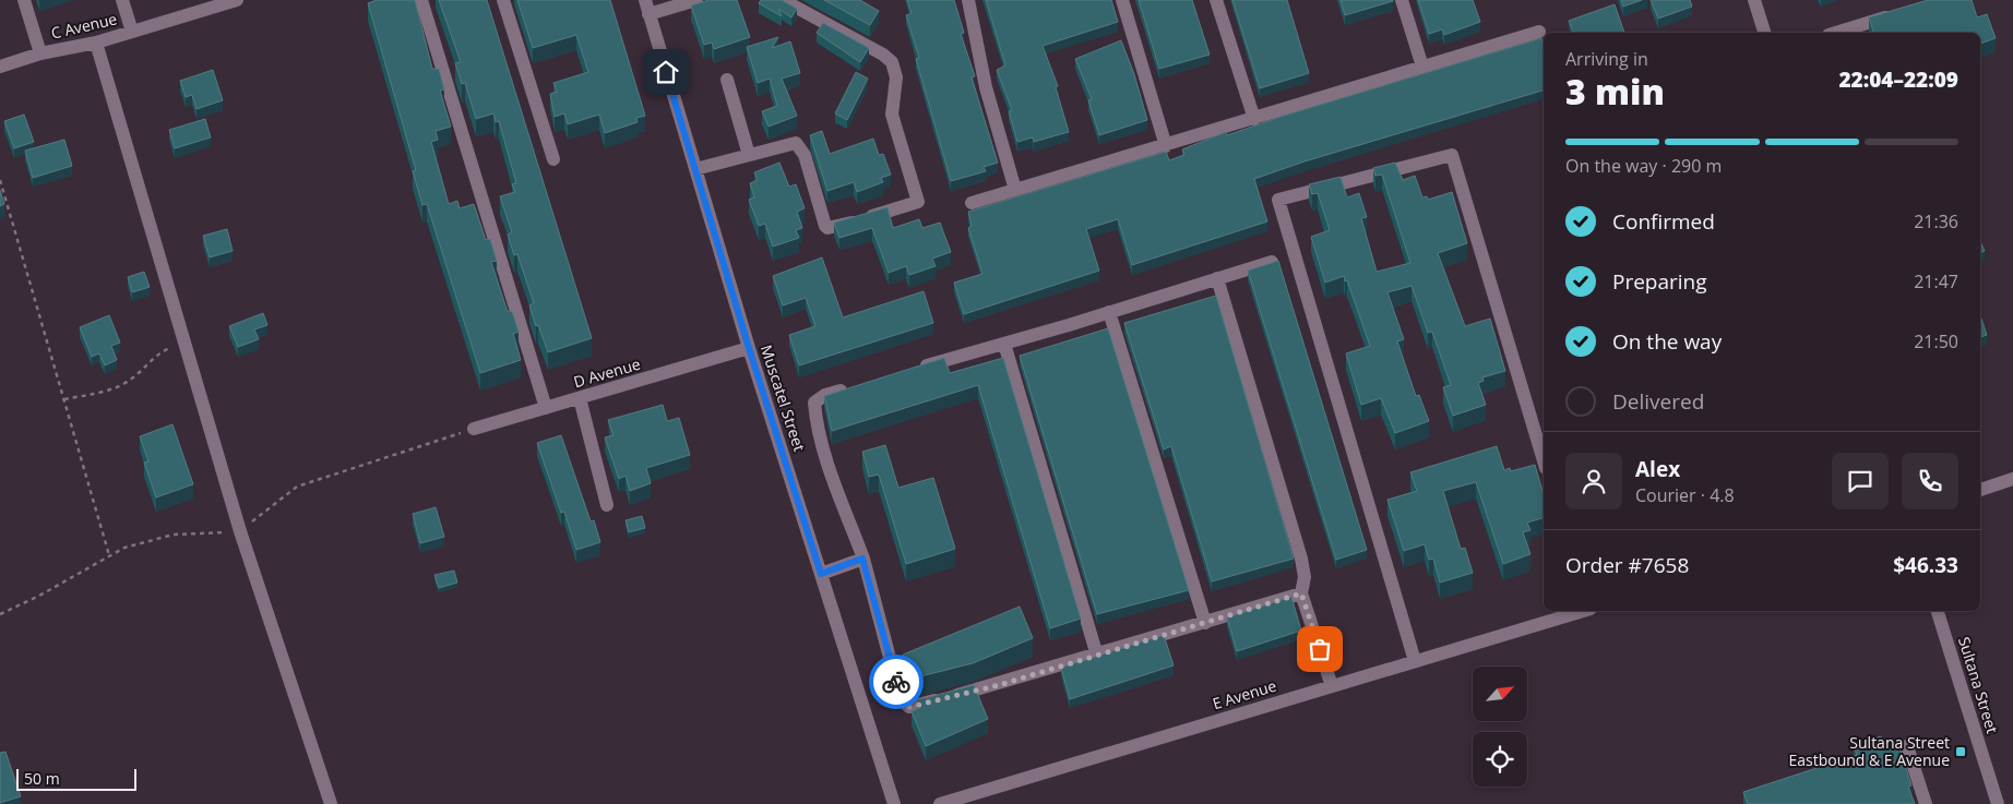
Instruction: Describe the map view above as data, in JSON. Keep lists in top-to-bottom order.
{
  "streets": {
    "street": [
      "C Avenue",
      "D Avenue",
      "Muscatel Street",
      "Sultana Street",
      "E Avenue"
    ]
  },
  "crossings": [
    ["D Avenue", "Muscatel Street"]
  ],
  "places": {
    "transit": ["Sultana Street Eastbound & E Avenue"]
  },
  "scale_bar": "50 m",
  "north": "top right",
  "page": {
    "heading": ["3 min", "Arriving in", "22:04–22:09"],
    "panel": [
      "Alex",
      "Courier · 4.8",
      "Order #7658",
      "$46.33"
    ],
    "bar": "On the way · 290 m",
    "list": [
      ["Confirmed", "21:36"],
      ["Preparing", "21:47"],
      ["On the way", "21:50"],
      "Delivered"
    ],
    "scale": "50 m"
  }
}
